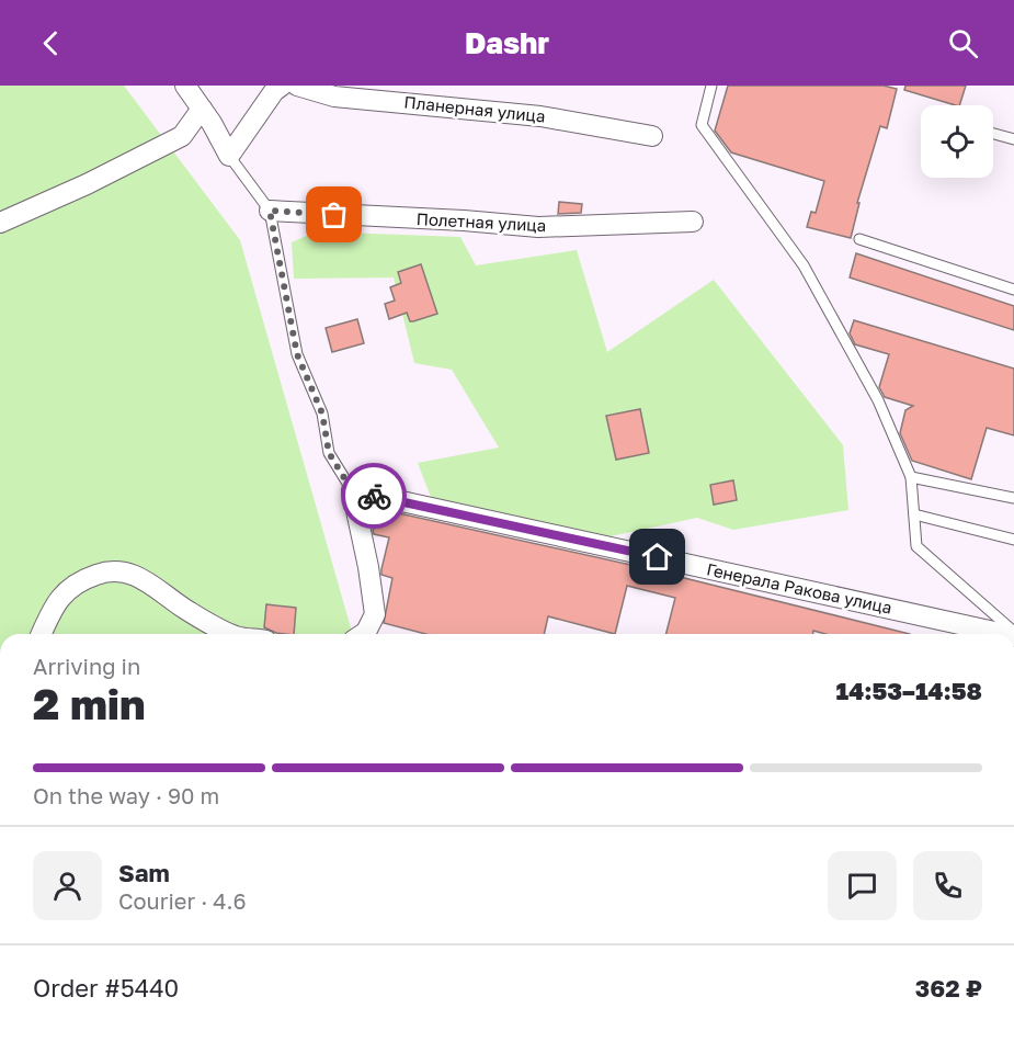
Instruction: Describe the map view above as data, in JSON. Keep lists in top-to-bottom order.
{
  "streets": {
    "street": ["Планерная улица", "Полетная улица", "Генерала Ракова улица"]
  },
  "page": {
    "header": "Dashr",
    "heading": ["2 min", "Arriving in", "14:53–14:58"],
    "panel": [
      "Sam",
      "Courier · 4.6",
      "Order #5440",
      "362 ₽"
    ],
    "bar": "On the way · 90 m"
  }
}
